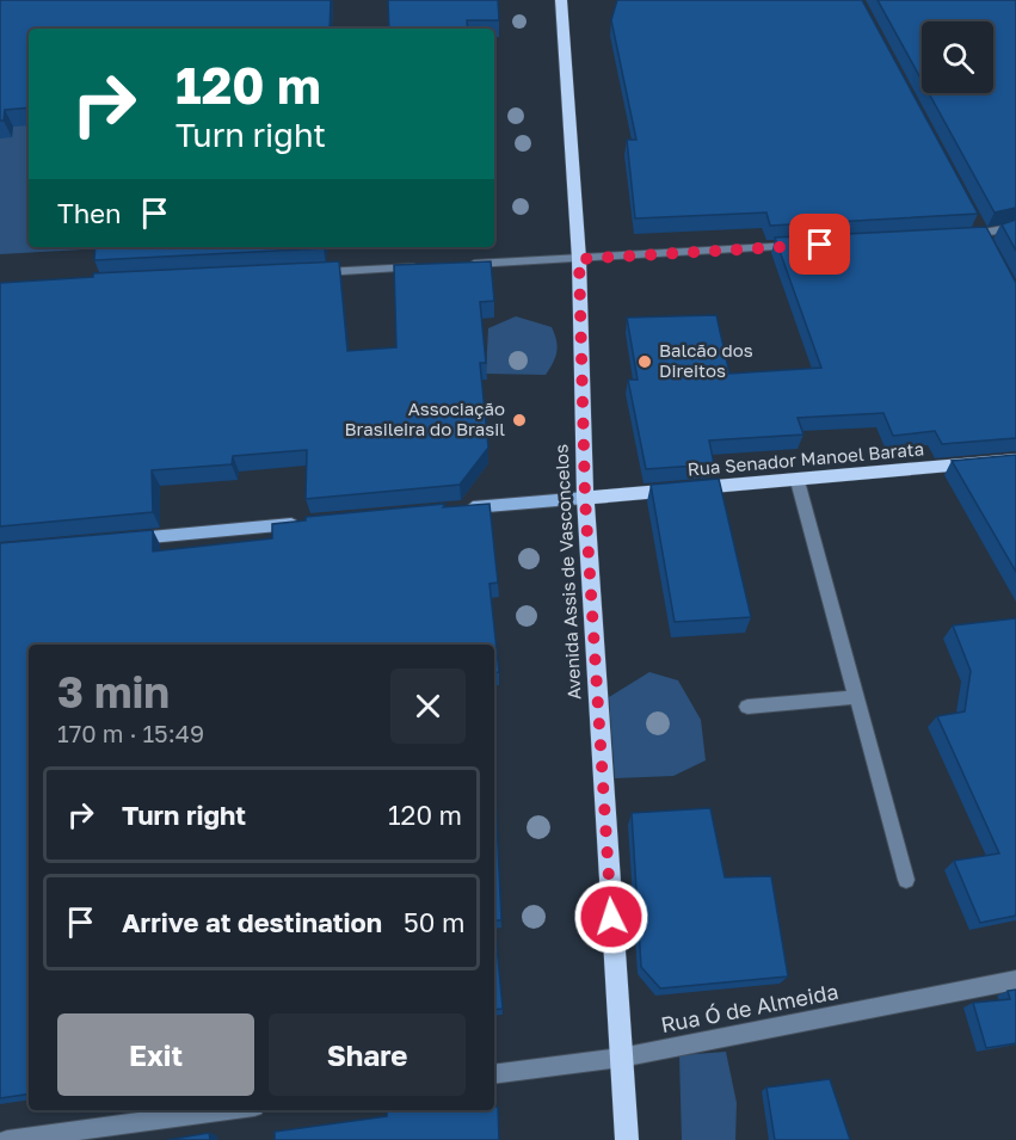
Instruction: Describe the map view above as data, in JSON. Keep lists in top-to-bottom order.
{
  "streets": {
    "main road": ["Rua Senador Manoel Barata", "Avenida Assis de Vasconcelos"],
    "street": ["Rua Ó de Almeida"]
  },
  "crossings": [
    ["Rua Senador Manoel Barata", "Avenida Assis de Vasconcelos"],
    ["Avenida Assis de Vasconcelos", "Rua Ó de Almeida"]
  ],
  "places": ["Balcão dos Direitos", "Associação Brasileira do Brasil"],
  "page": {
    "turn": ["120 m", "Turn right"],
    "then": "Then",
    "heading": ["3 min", "170 m · 15:49"],
    "list": [
      {
        "name": "Turn right",
        "value": "120 m"
      },
      {
        "name": "Arrive at destination",
        "value": "50 m"
      }
    ],
    "buttons": ["Exit", "Share"]
  }
}
